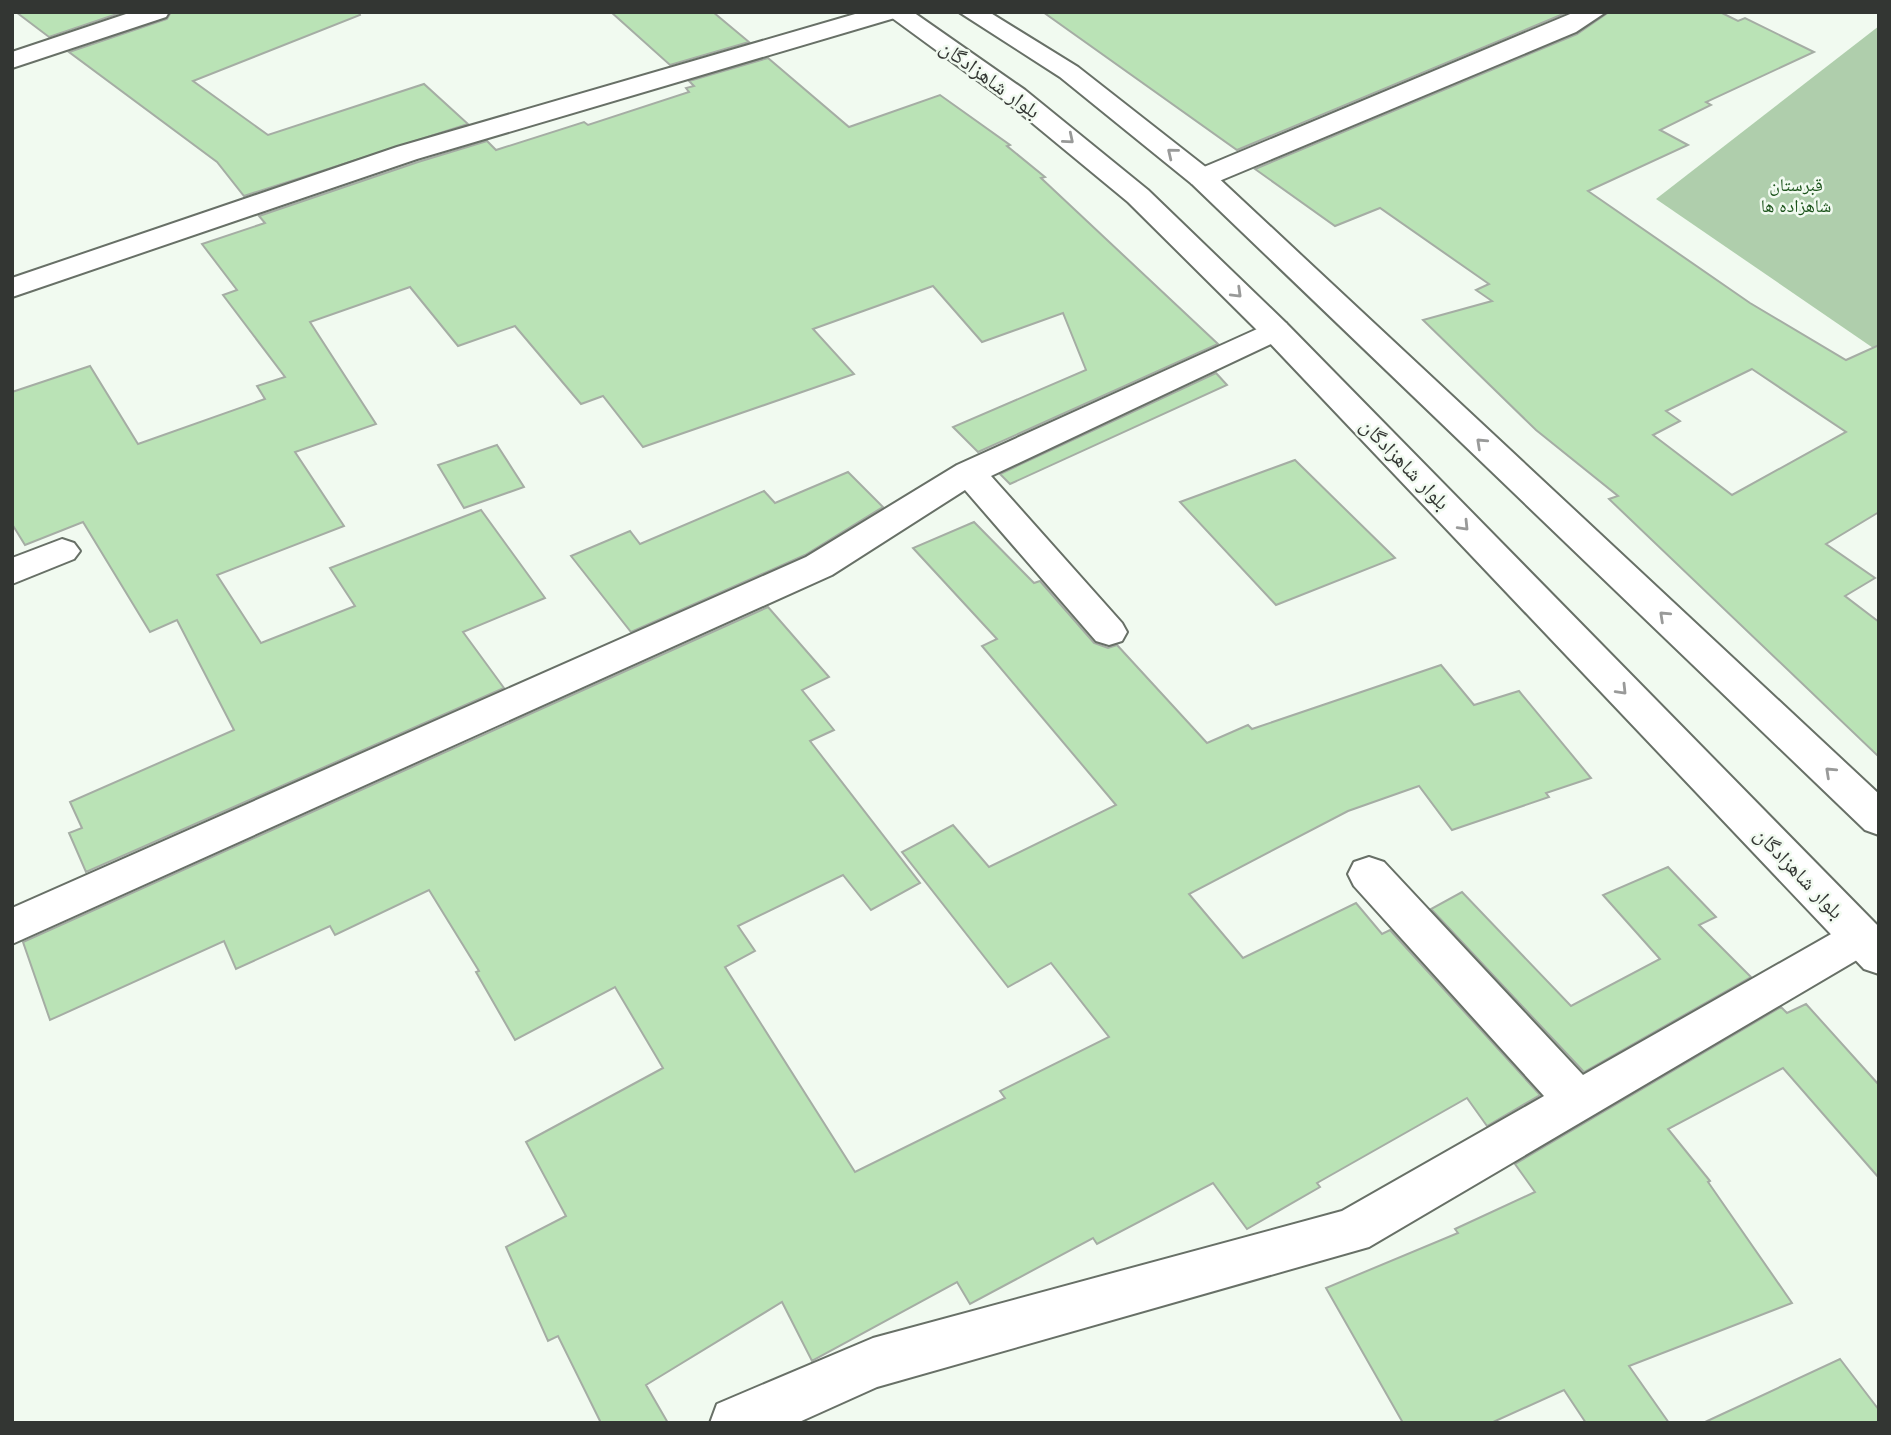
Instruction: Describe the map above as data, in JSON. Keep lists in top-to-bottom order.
{
  "streets": {
    "street": ["بلوار شاهزادگان"]
  },
  "parks": ["قبرستان شاهزاده ها"]
}
